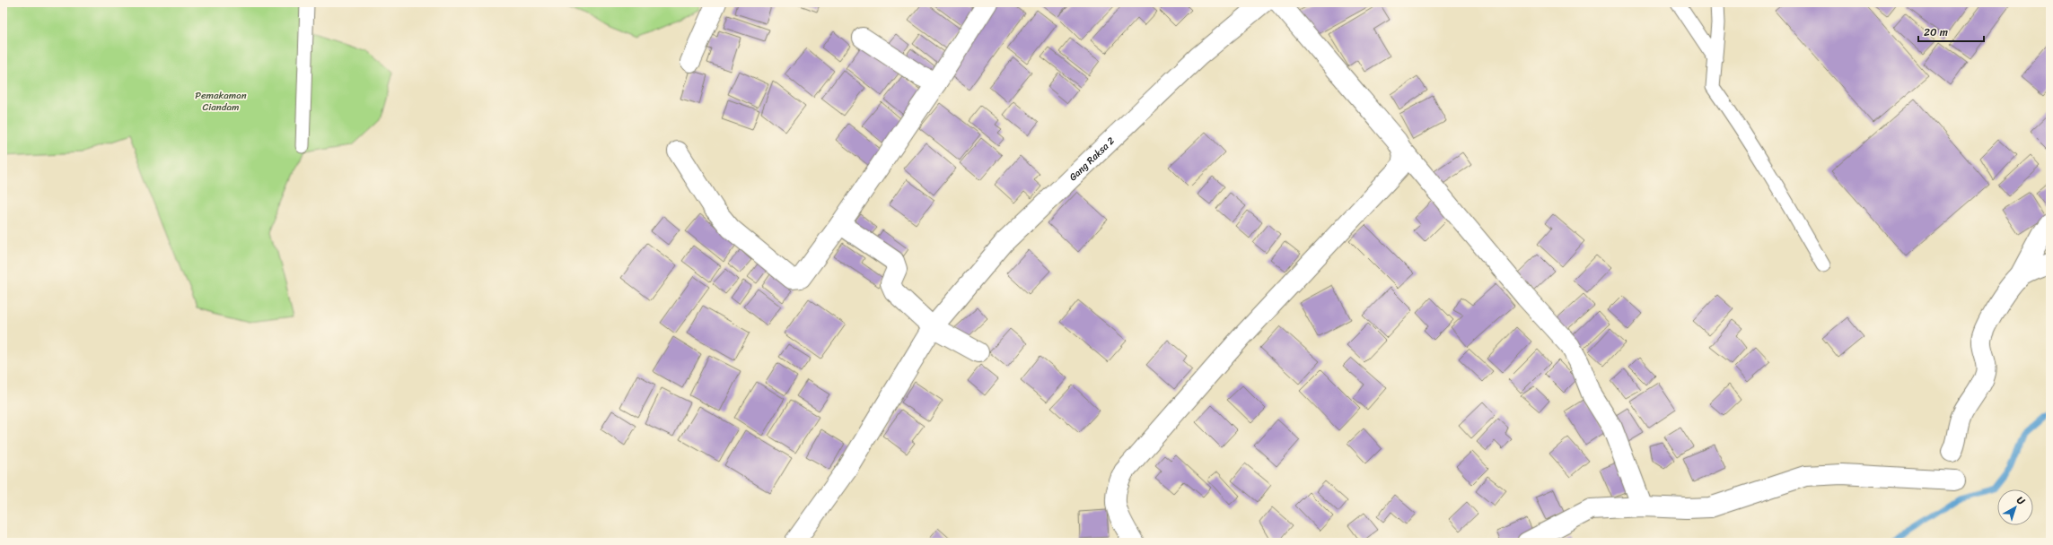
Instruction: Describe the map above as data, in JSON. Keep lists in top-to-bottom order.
{
  "streets": {
    "street": ["Gang Raksa 2"]
  },
  "parks": ["Pemakaman Ciandam"],
  "scale_bar": "20 m",
  "north": "top right"
}
